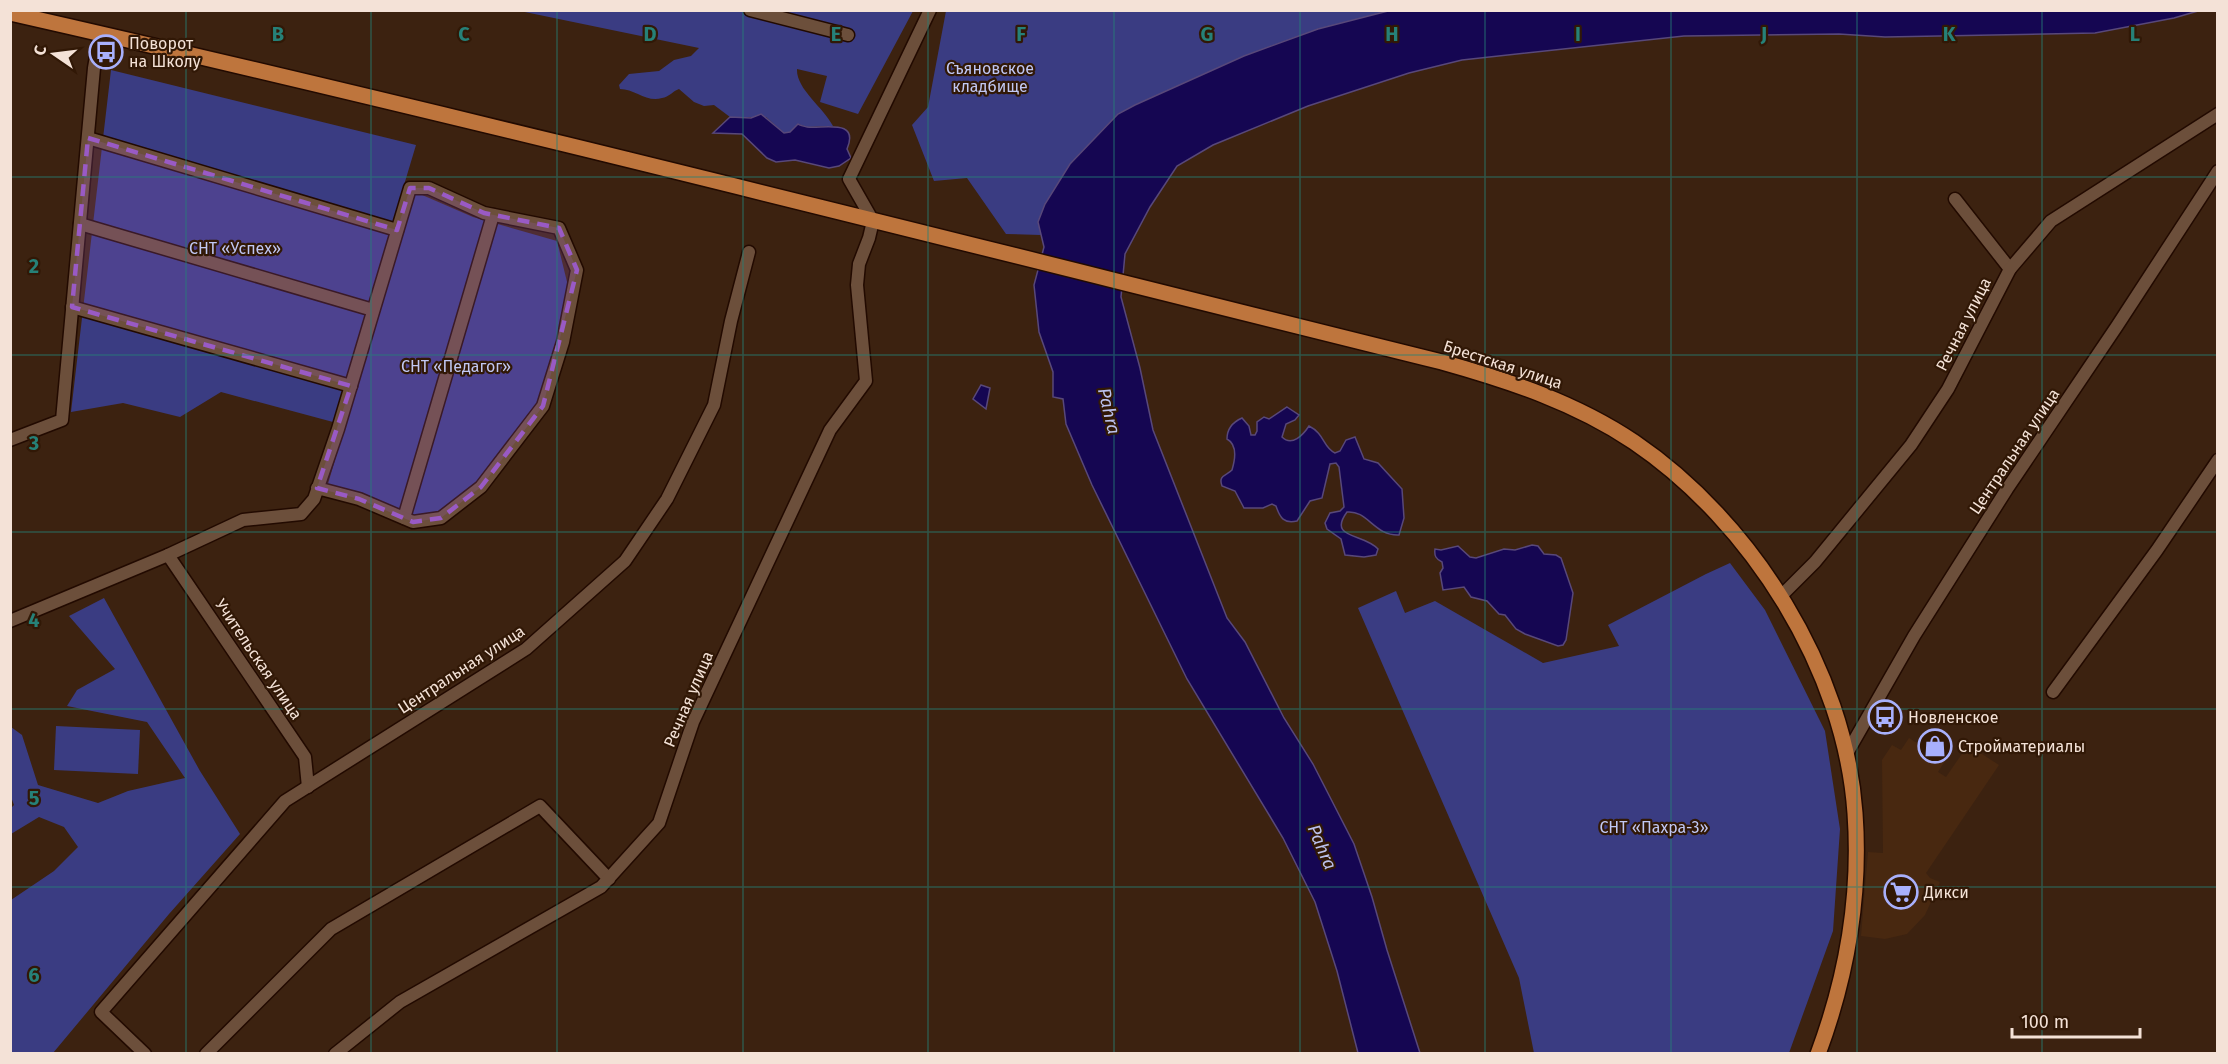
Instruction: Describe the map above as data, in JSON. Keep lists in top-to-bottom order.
{
  "streets": {
    "main road": ["Брестская улица"],
    "street": ["Речная улица", "Центральная улица", "Учительская улица"]
  },
  "crossings": [
    ["Речная улица", "Брестская улица"],
    ["Брестская улица", "Центральная улица"],
    ["Центральная улица", "Учительская улица"]
  ],
  "water": ["Pahra"],
  "parks": [
    "Съяновское кладбище",
    "СНТ «Успех»",
    "СНТ «Педагог»",
    "СНТ «Пахра-3»"
  ],
  "places": {
    "bus stop": ["Поворот на Школу", "Новленское"],
    "shop": ["Стройматериалы"],
    "supermarket": ["Дикси"]
  },
  "scale_bar": "100 m",
  "north": "left",
  "grid": {
    "columns": [
      "B",
      "C",
      "D",
      "E",
      "F",
      "G",
      "H",
      "I",
      "J",
      "K",
      "L"
    ],
    "rows": [
      "2",
      "3",
      "4",
      "5",
      "6"
    ]
  }
}
